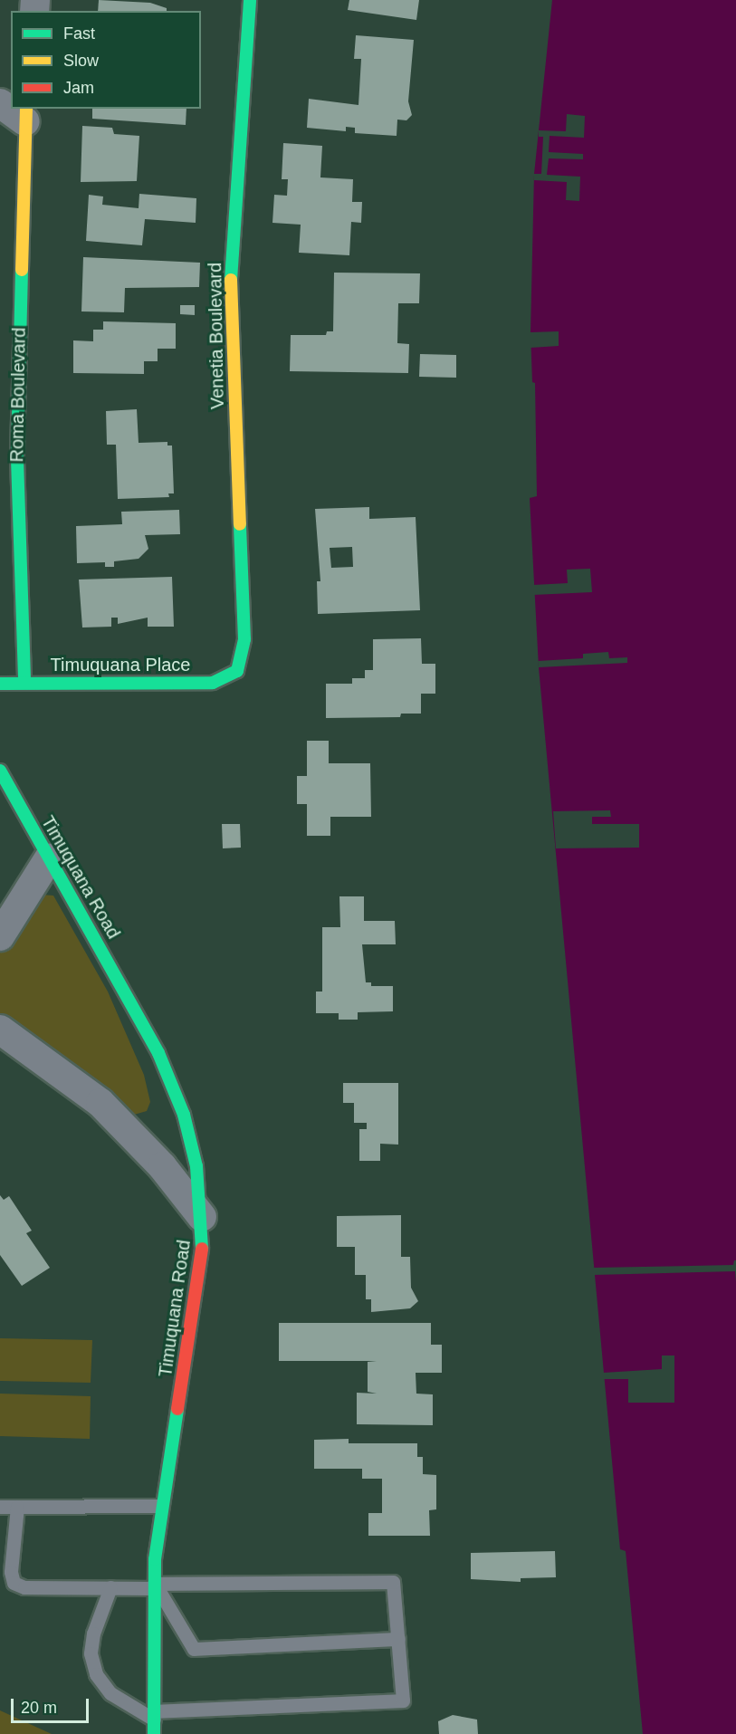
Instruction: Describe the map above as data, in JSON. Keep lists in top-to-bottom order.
{
  "streets": {
    "street": [
      "Venetia Boulevard",
      "Roma Boulevard",
      "Timuquana Place",
      "Timuquana Road"
    ]
  },
  "crossings": [
    ["Venetia Boulevard", "Timuquana Place"],
    ["Roma Boulevard", "Timuquana Place"]
  ],
  "legend": ["Fast", "Slow", "Jam"],
  "scale_bar": "20 m"
}
